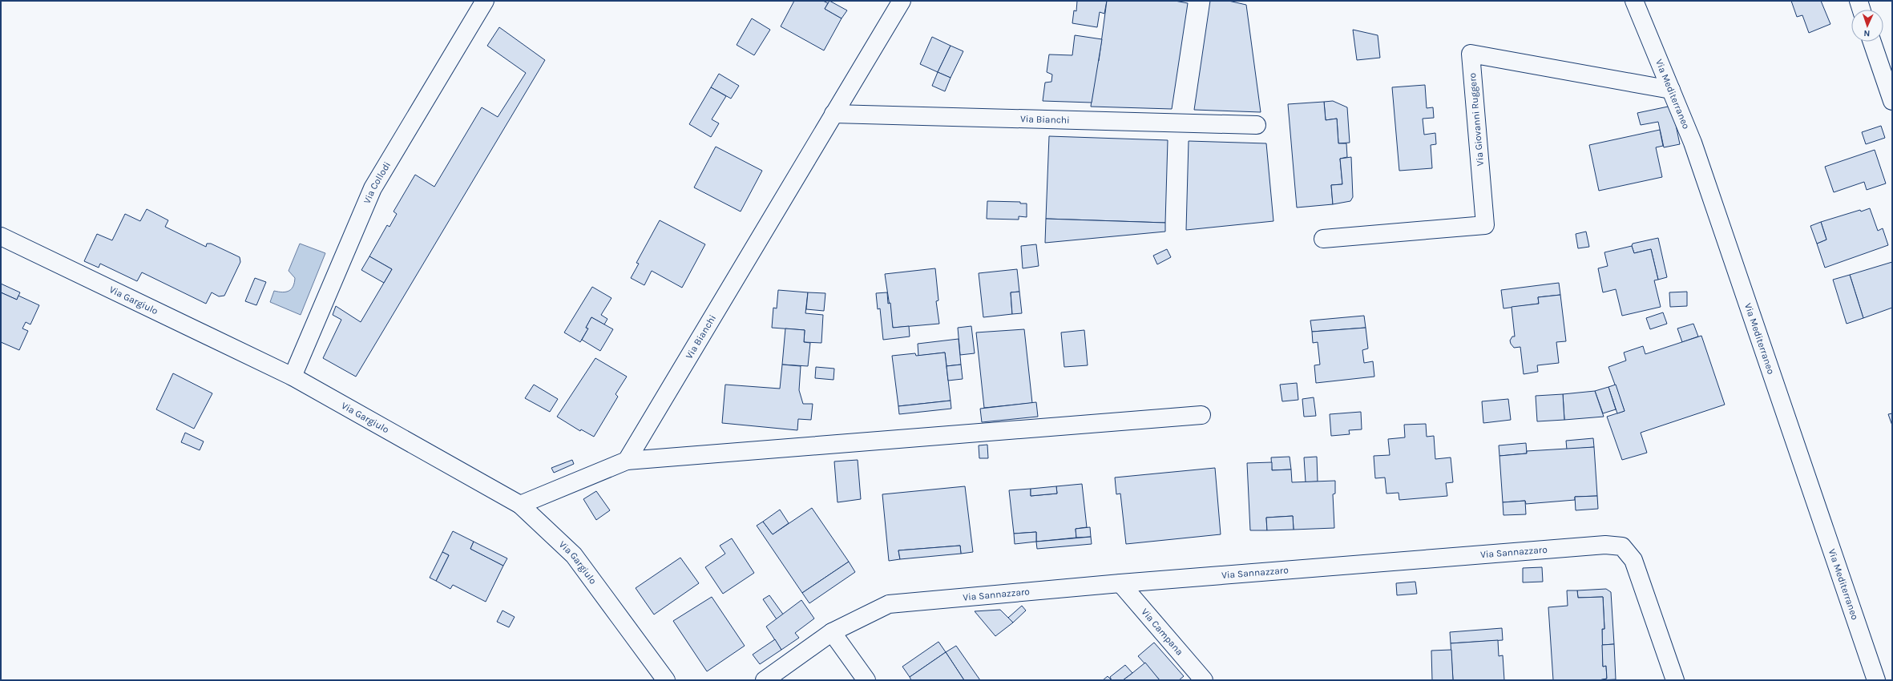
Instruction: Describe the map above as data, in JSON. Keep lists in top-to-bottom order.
{
  "streets": {
    "street": [
      "Via Mediterraneo",
      "Via Bianchi",
      "Via Giovanni Ruggero",
      "Via Collodi",
      "Via Gargiulo",
      "Via Sannazzaro",
      "Via Campana"
    ]
  },
  "crossings": [
    ["Via Mediterraneo", "Via Giovanni Ruggero"],
    ["Via Collodi", "Via Gargiulo"],
    ["Via Sannazzaro", "Via Campana"]
  ],
  "north": "bottom"
}
